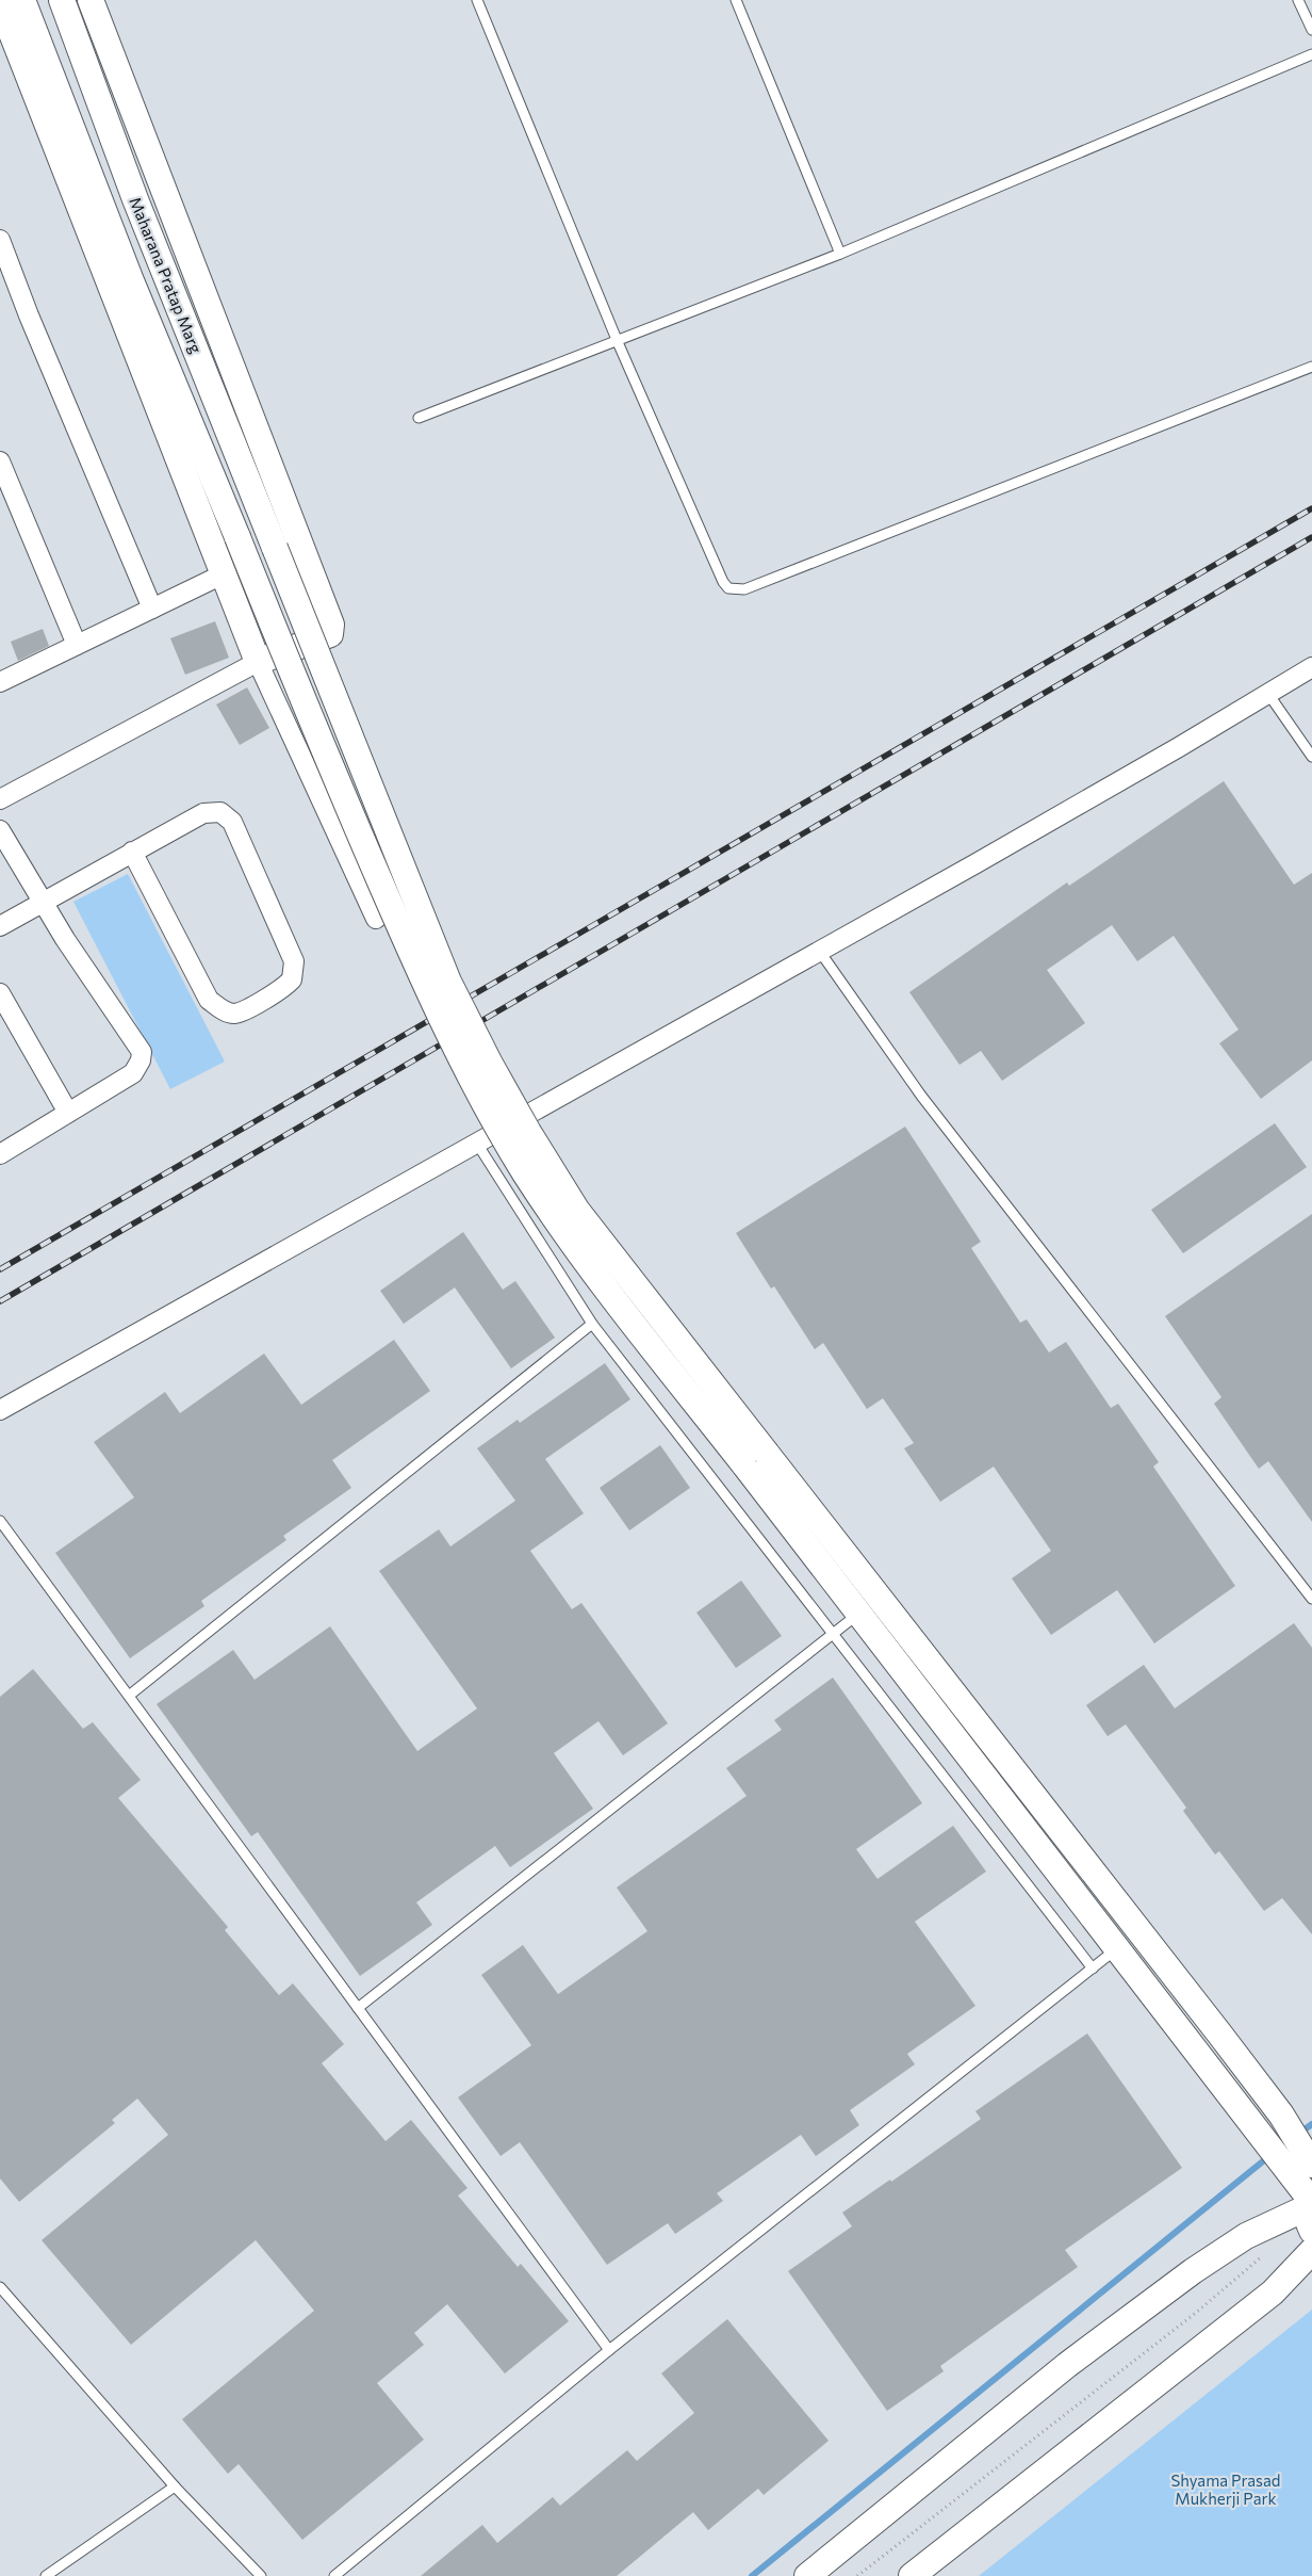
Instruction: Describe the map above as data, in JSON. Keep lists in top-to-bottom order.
{
  "streets": {
    "main road": ["Maharana Pratap Marg"]
  },
  "parks": ["Shyama Prasad Mukherji Park"]
}
